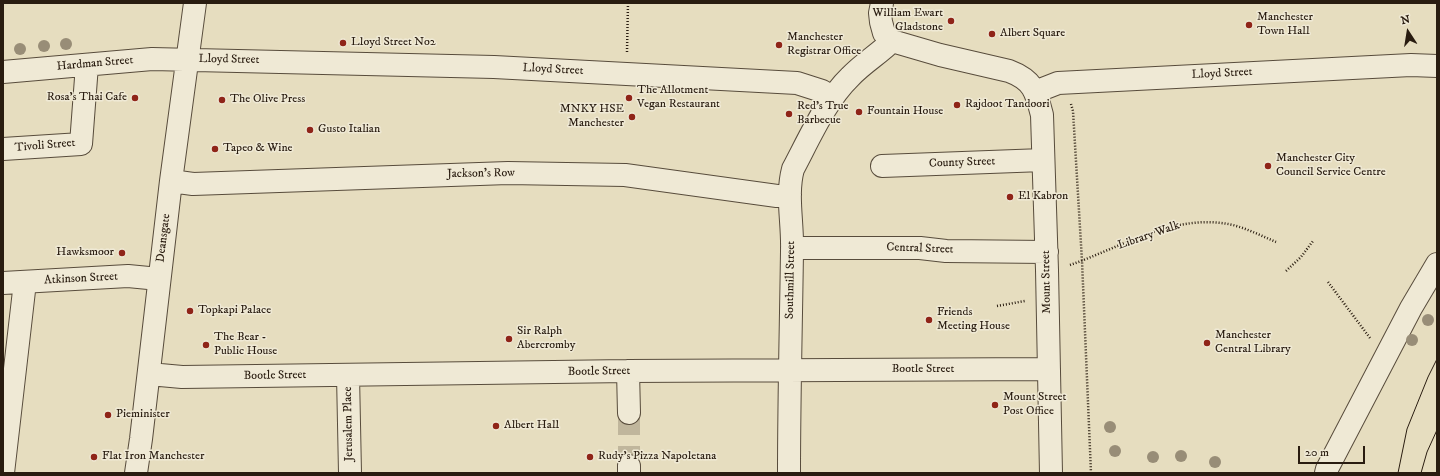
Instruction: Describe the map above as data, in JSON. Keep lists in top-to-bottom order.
{
  "streets": {
    "street": [
      "Lloyd Street",
      "Hardman Street",
      "Tivoli Street",
      "County Street",
      "Jackson's Row",
      "Deansgate",
      "Central Street",
      "Atkinson Street",
      "Southmill Street",
      "Mount Street",
      "Bootle Street",
      "Jerusalem Place"
    ],
    "path": ["Library Walk"]
  },
  "crossings": [
    ["Lloyd Street", "Hardman Street"],
    ["Lloyd Street", "Deansgate"],
    ["Lloyd Street", "Southmill Street"],
    ["Lloyd Street", "Mount Street"],
    ["Hardman Street", "Tivoli Street"],
    ["Hardman Street", "Deansgate"],
    ["County Street", "Mount Street"],
    ["Jackson's Row", "Deansgate"],
    ["Jackson's Row", "Southmill Street"],
    ["Library Walk", "Central Street"],
    ["Library Walk", "Mount Street"],
    ["Deansgate", "Atkinson Street"],
    ["Deansgate", "Bootle Street"],
    ["Central Street", "Southmill Street"],
    ["Central Street", "Mount Street"],
    ["Southmill Street", "Bootle Street"],
    ["Mount Street", "Bootle Street"],
    ["Bootle Street", "Jerusalem Place"]
  ],
  "places": [
    "William Ewart Gladstone",
    "Manchester Town Hall",
    "Albert Square",
    "Lloyd Street No2",
    "Manchester Registrar Office",
    "Rosa's Thai Cafe",
    "The Allotment Vegan Restaurant",
    "The Olive Press",
    "Rajdoot Tandoori",
    "Fountain House",
    "Red's True Barbecue",
    "MNKY HSE Manchester",
    "Gusto Italian",
    "Tapeo & Wine",
    "Manchester City Council Service Centre",
    "El Kabron",
    "Hawksmoor",
    "Topkapi Palace",
    "Friends Meeting House",
    "Sir Ralph Abercromby",
    "Manchester Central Library",
    "The Bear - Public House",
    "Mount Street Post Office",
    "Pieminister",
    "Albert Hall",
    "Flat Iron Manchester",
    "Rudy's Pizza Napoletana"
  ],
  "scale_bar": "20 m",
  "north": "top"
}
